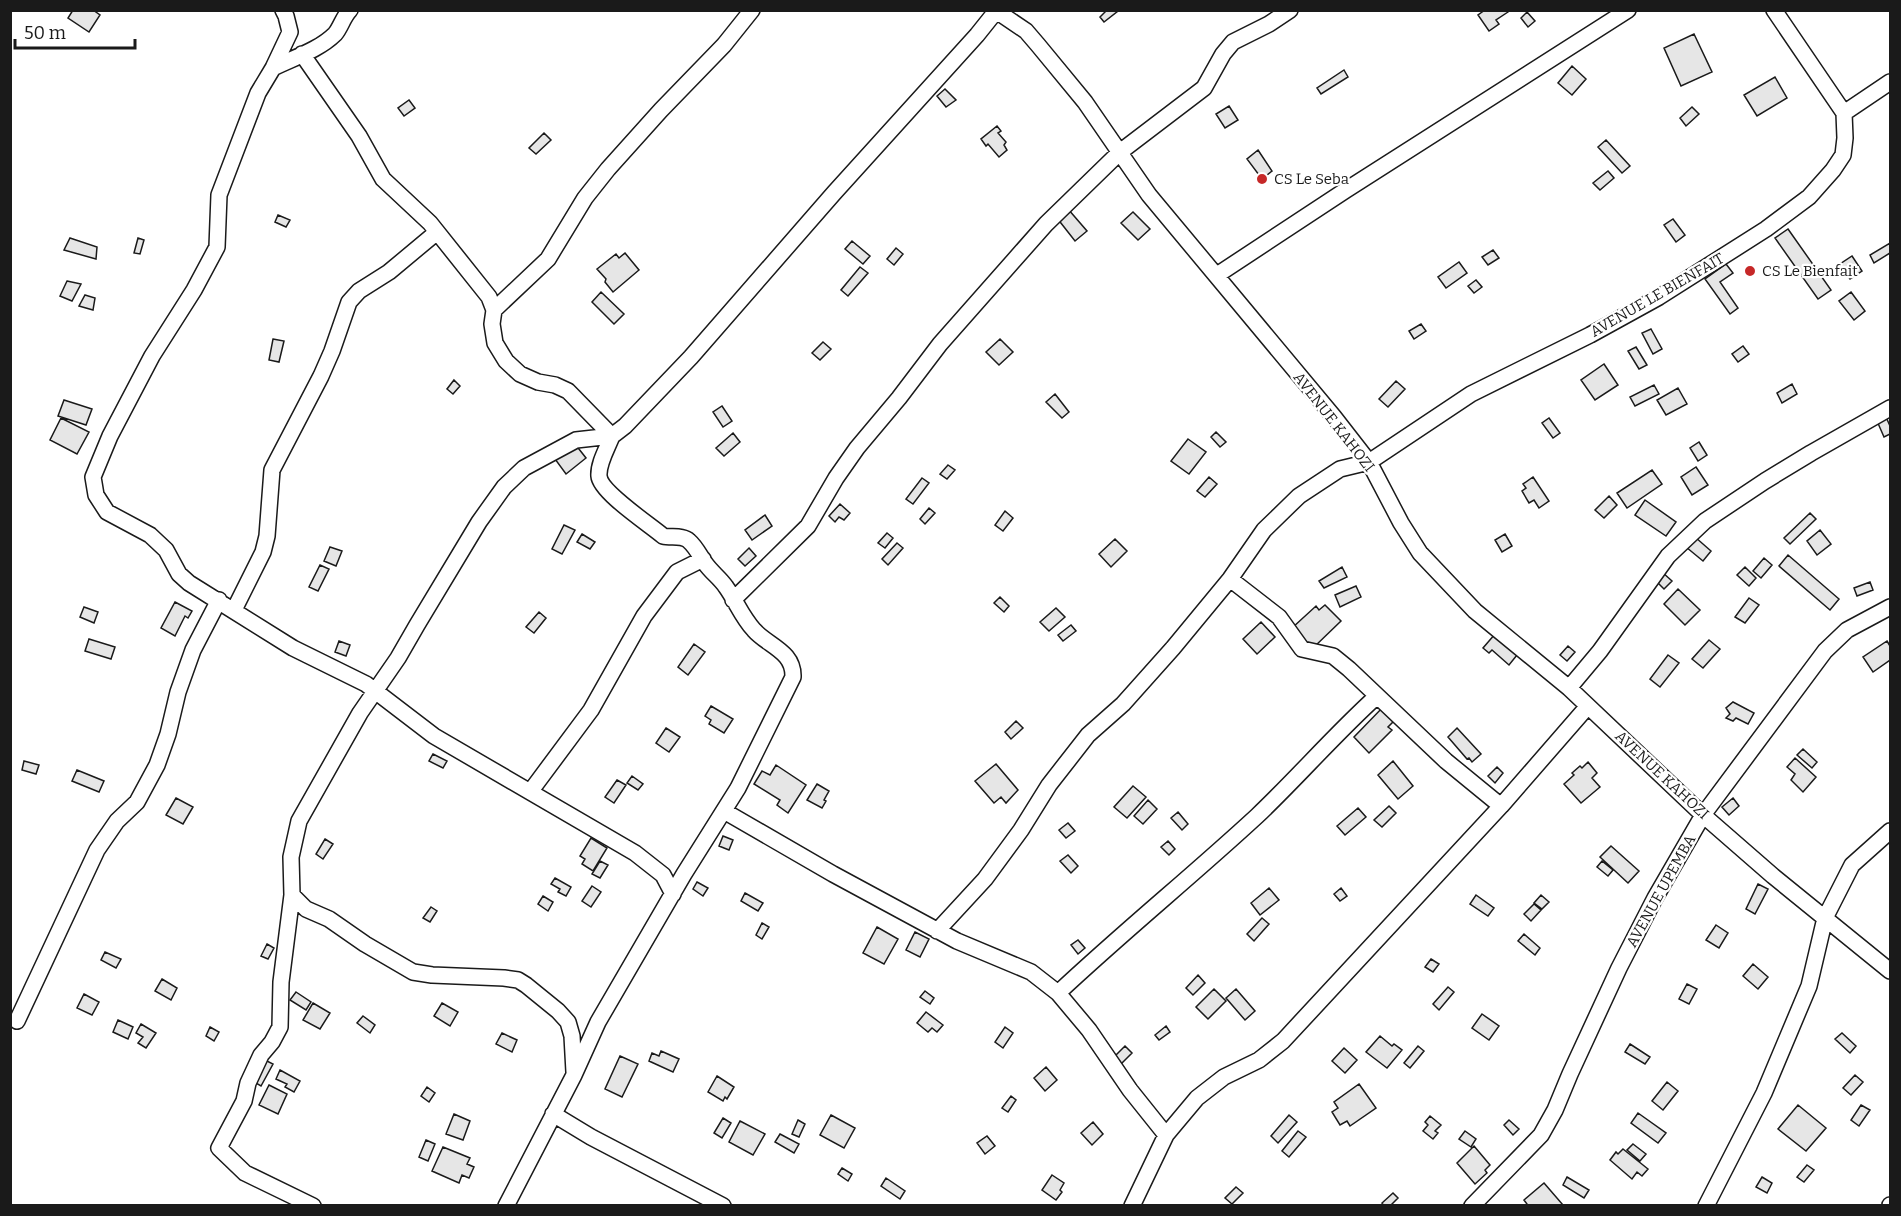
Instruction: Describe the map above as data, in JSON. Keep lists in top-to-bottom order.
{
  "streets": {
    "street": ["AVENUE LE BIENFAIT", "AVENUE KAHOZI", "AVENUE UPEMBA"]
  },
  "crossings": [
    ["AVENUE LE BIENFAIT", "AVENUE KAHOZI"],
    ["AVENUE KAHOZI", "AVENUE UPEMBA"]
  ],
  "places": ["CS Le Seba", "CS Le Bienfait"],
  "scale_bar": "50 m"
}
